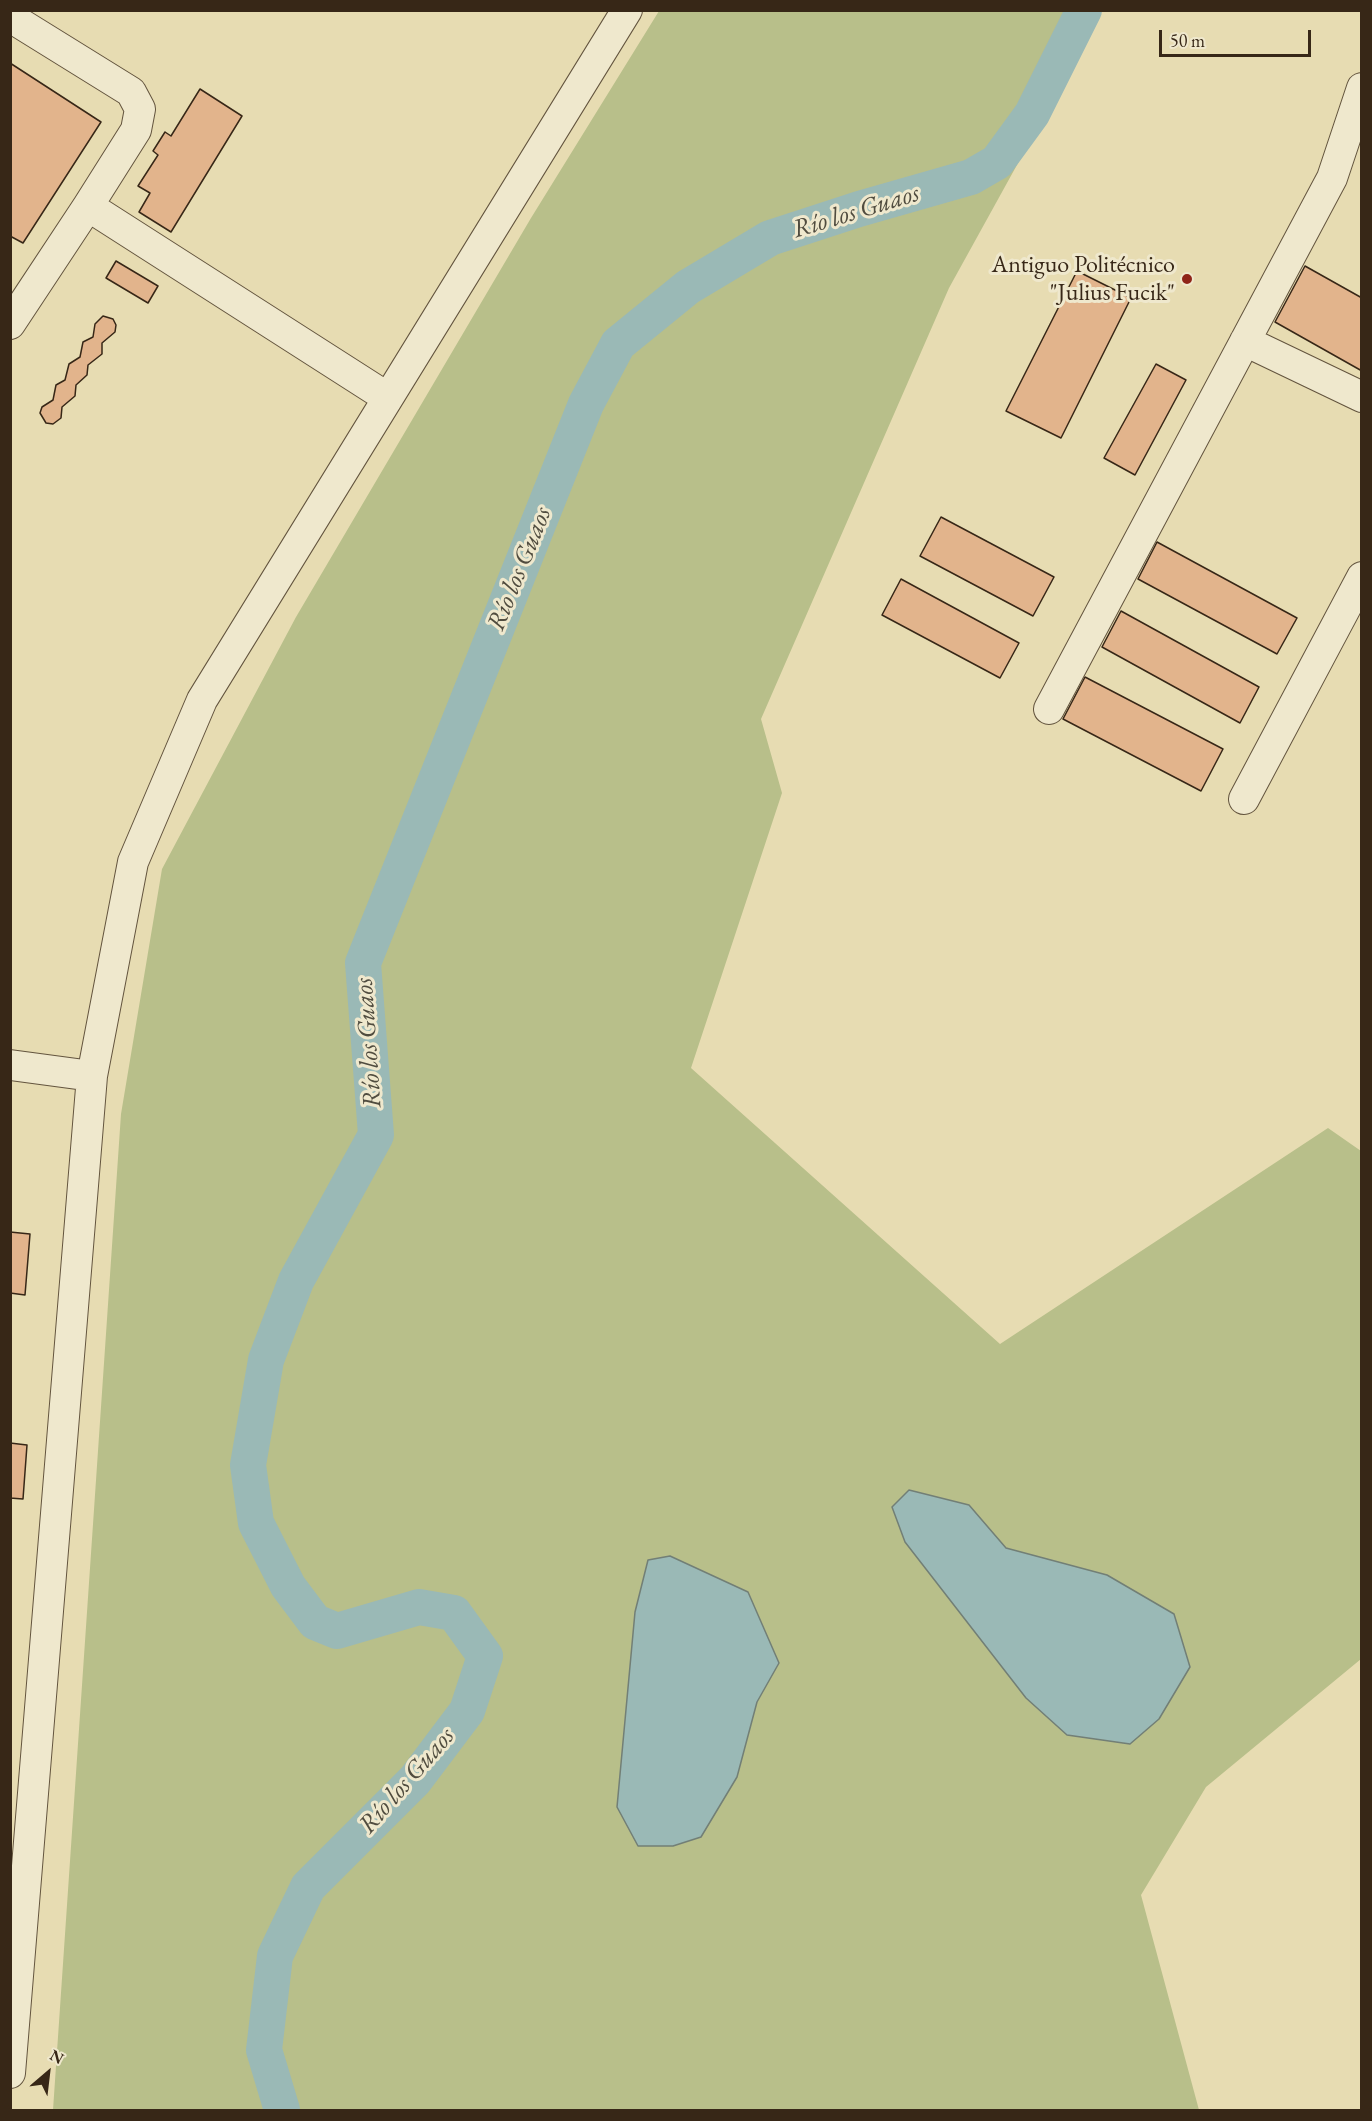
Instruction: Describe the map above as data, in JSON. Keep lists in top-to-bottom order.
{
  "water": ["Río los Guaos"],
  "places": ["Antiguo Politécnico \"Julius Fucik\""],
  "scale_bar": "50 m",
  "north": "top right"
}
